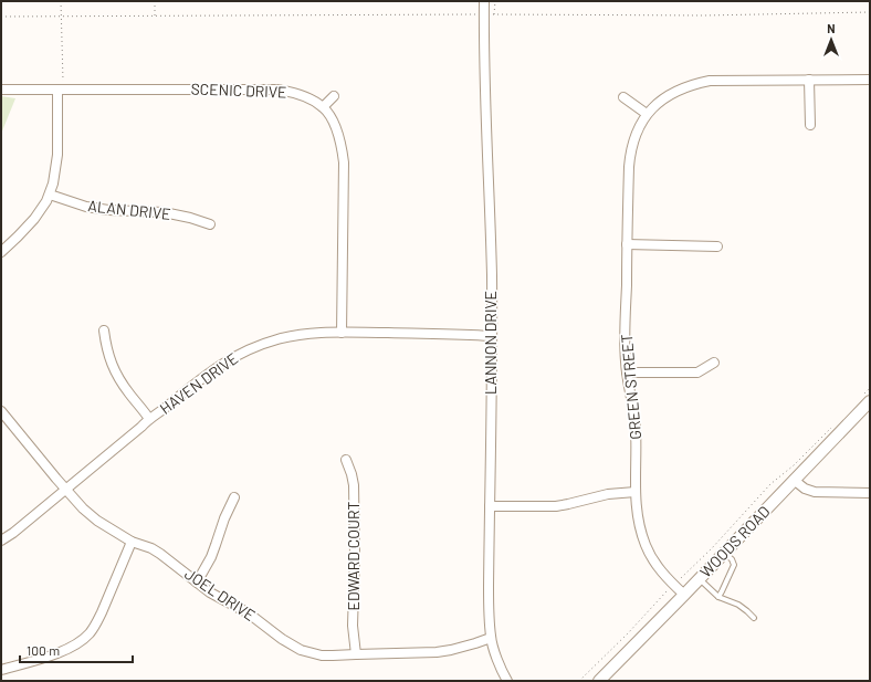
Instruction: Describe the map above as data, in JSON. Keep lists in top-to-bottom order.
{
  "streets": {
    "street": [
      "SCENIC DRIVE",
      "ALAN DRIVE",
      "LANNON DRIVE",
      "HAVEN DRIVE",
      "GREEN STREET",
      "WOODS ROAD",
      "EDWARD COURT",
      "JOEL DRIVE"
    ]
  },
  "crossings": [
    ["SCENIC DRIVE", "HAVEN DRIVE"],
    ["LANNON DRIVE", "HAVEN DRIVE"],
    ["LANNON DRIVE", "JOEL DRIVE"],
    ["HAVEN DRIVE", "JOEL DRIVE"],
    ["GREEN STREET", "WOODS ROAD"],
    ["EDWARD COURT", "JOEL DRIVE"]
  ],
  "scale_bar": "100 m",
  "north": "top"
}
